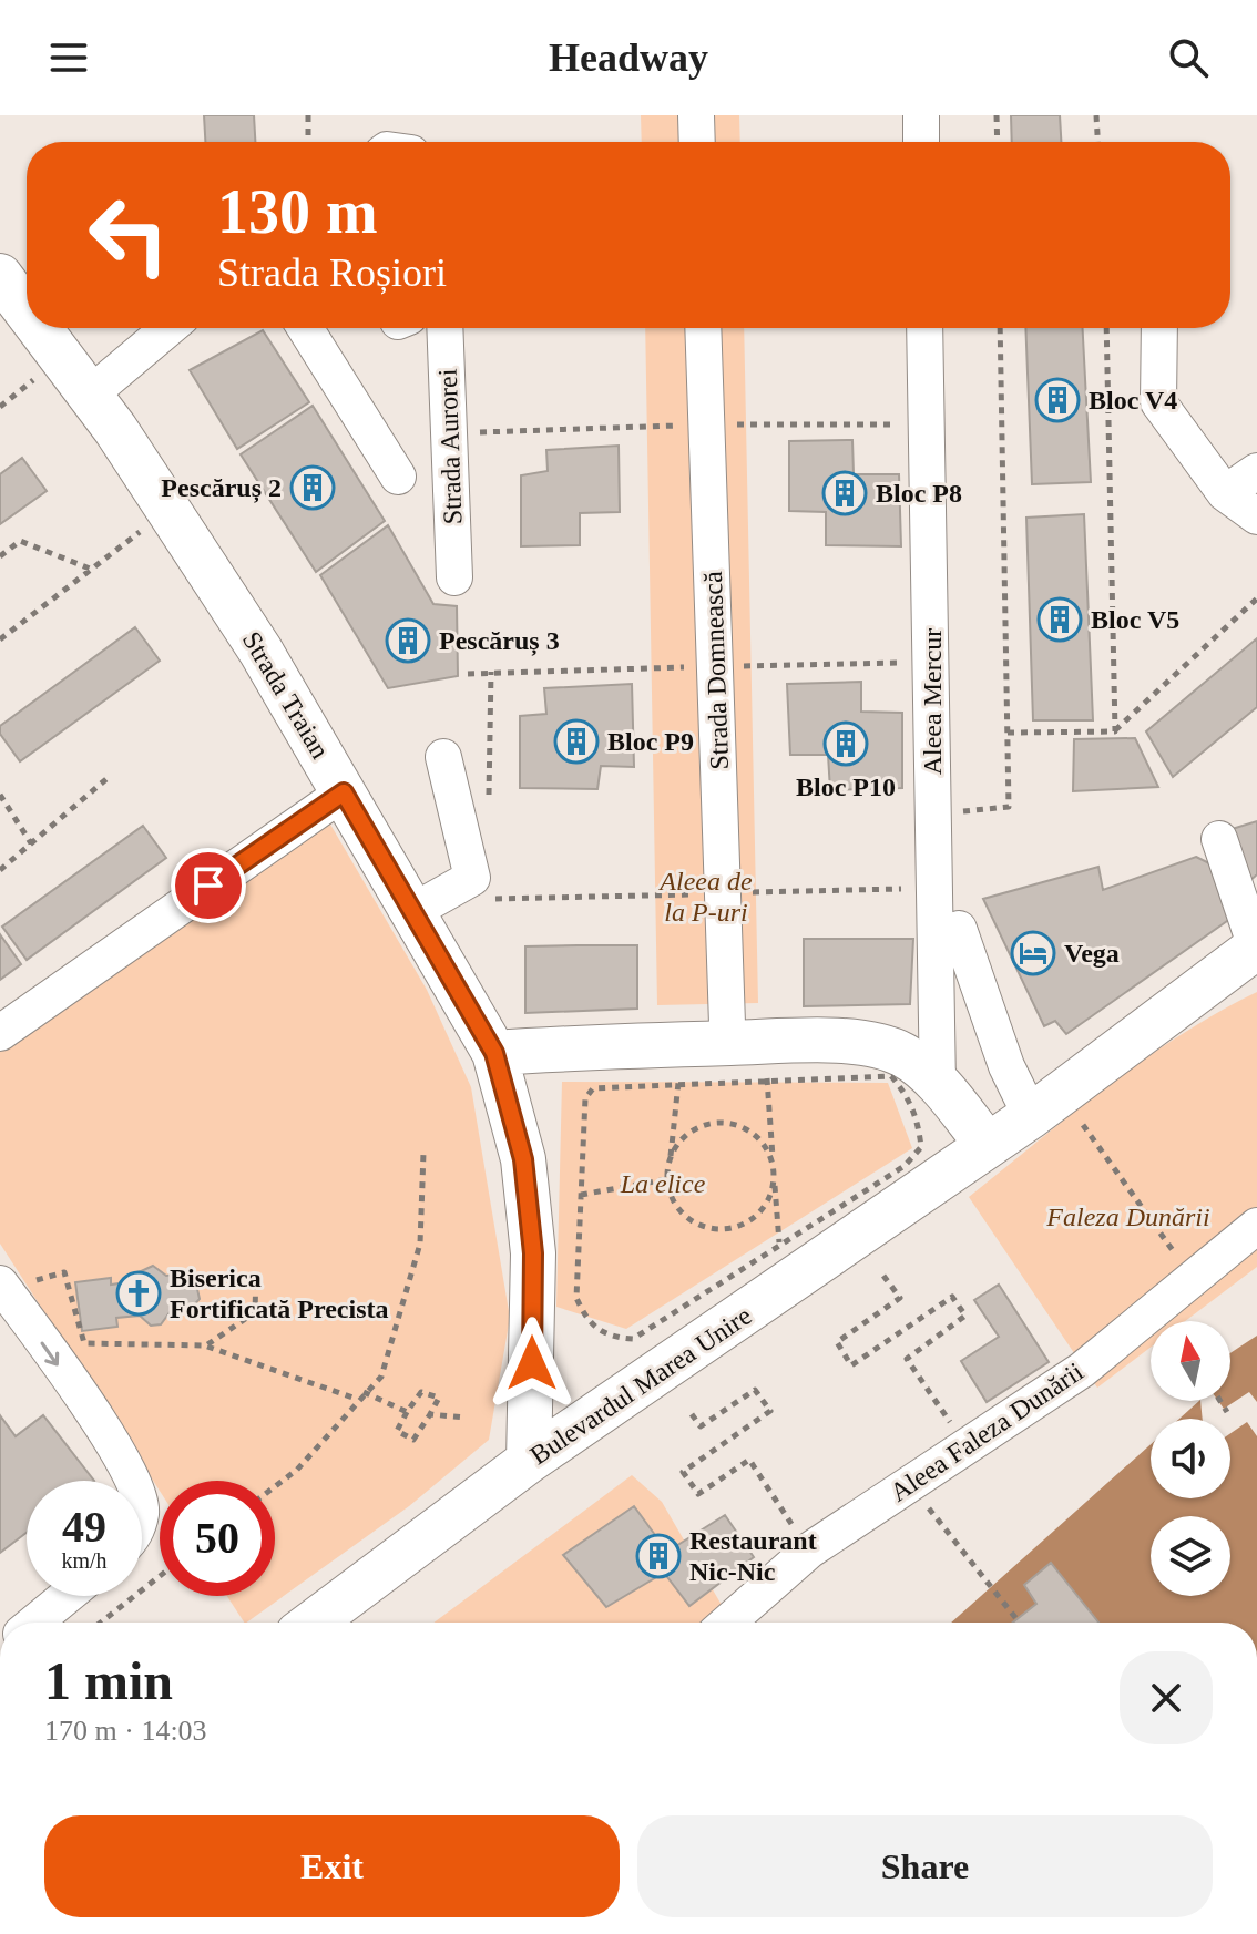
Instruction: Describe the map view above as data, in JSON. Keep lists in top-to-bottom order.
{
  "streets": {
    "main road": ["Strada Traian", "Bulevardul Marea Unire"],
    "street": [
      "Strada Aurorei",
      "Strada Domnească",
      "Aleea Mercur",
      "Aleea Faleza Dunării"
    ]
  },
  "crossings": [
    ["Strada Traian", "Bulevardul Marea Unire"]
  ],
  "parks": ["Aleea de la P-uri", "La elice", "Faleza Dunării"],
  "places": {
    "building": [
      "Bloc V4",
      "Pescăruș 2",
      "Bloc P8",
      "Bloc V5",
      "Pescăruș 3",
      "Bloc P9",
      "Bloc P10",
      "Restaurant Nic-Nic"
    ],
    "hotel": ["Vega"],
    "church": ["Biserica Fortificată Precista"]
  },
  "north": "top",
  "page": {
    "header": "Headway",
    "turn": ["130 m", "Strada Roșiori"],
    "speed": "49 km/h",
    "limit": "50",
    "heading": ["1 min", "170 m · 14:03"],
    "buttons": ["Exit", "Share"]
  }
}
